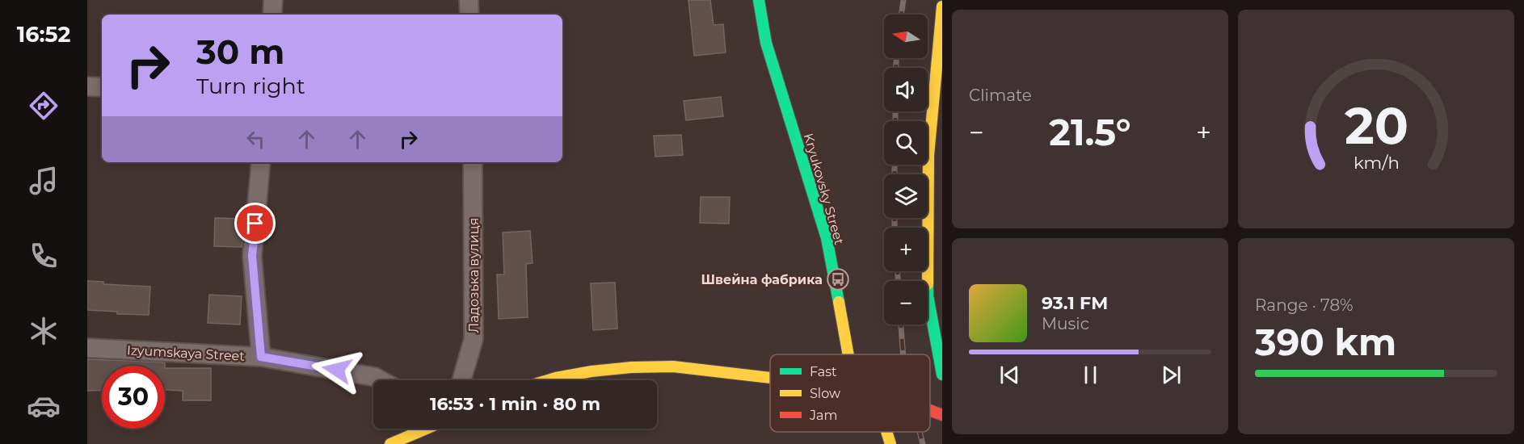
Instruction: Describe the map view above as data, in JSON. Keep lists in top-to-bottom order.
{
  "streets": {
    "street": ["Kryukovsky Street", "Ладозька вулиця", "Izyumskaya Street"]
  },
  "places": {
    "bus stop": ["Швейна фабрика"]
  },
  "legend": ["Fast", "Slow", "Jam"],
  "north": "left",
  "page": {
    "tabs": "16:52",
    "tile": [
      "Climate",
      ["Range · 78%", "390 km"]
    ],
    "map_buttons": ["+", "−"],
    "turn": ["30 m", "Turn right"],
    "heat": ["−", "21.5°", "+"],
    "song": ["93.1 FM", "Music"],
    "limit": "30",
    "trip": "16:53 · 1 min · 80 m",
    "gauge": ["20", "km/h"]
  }
}
